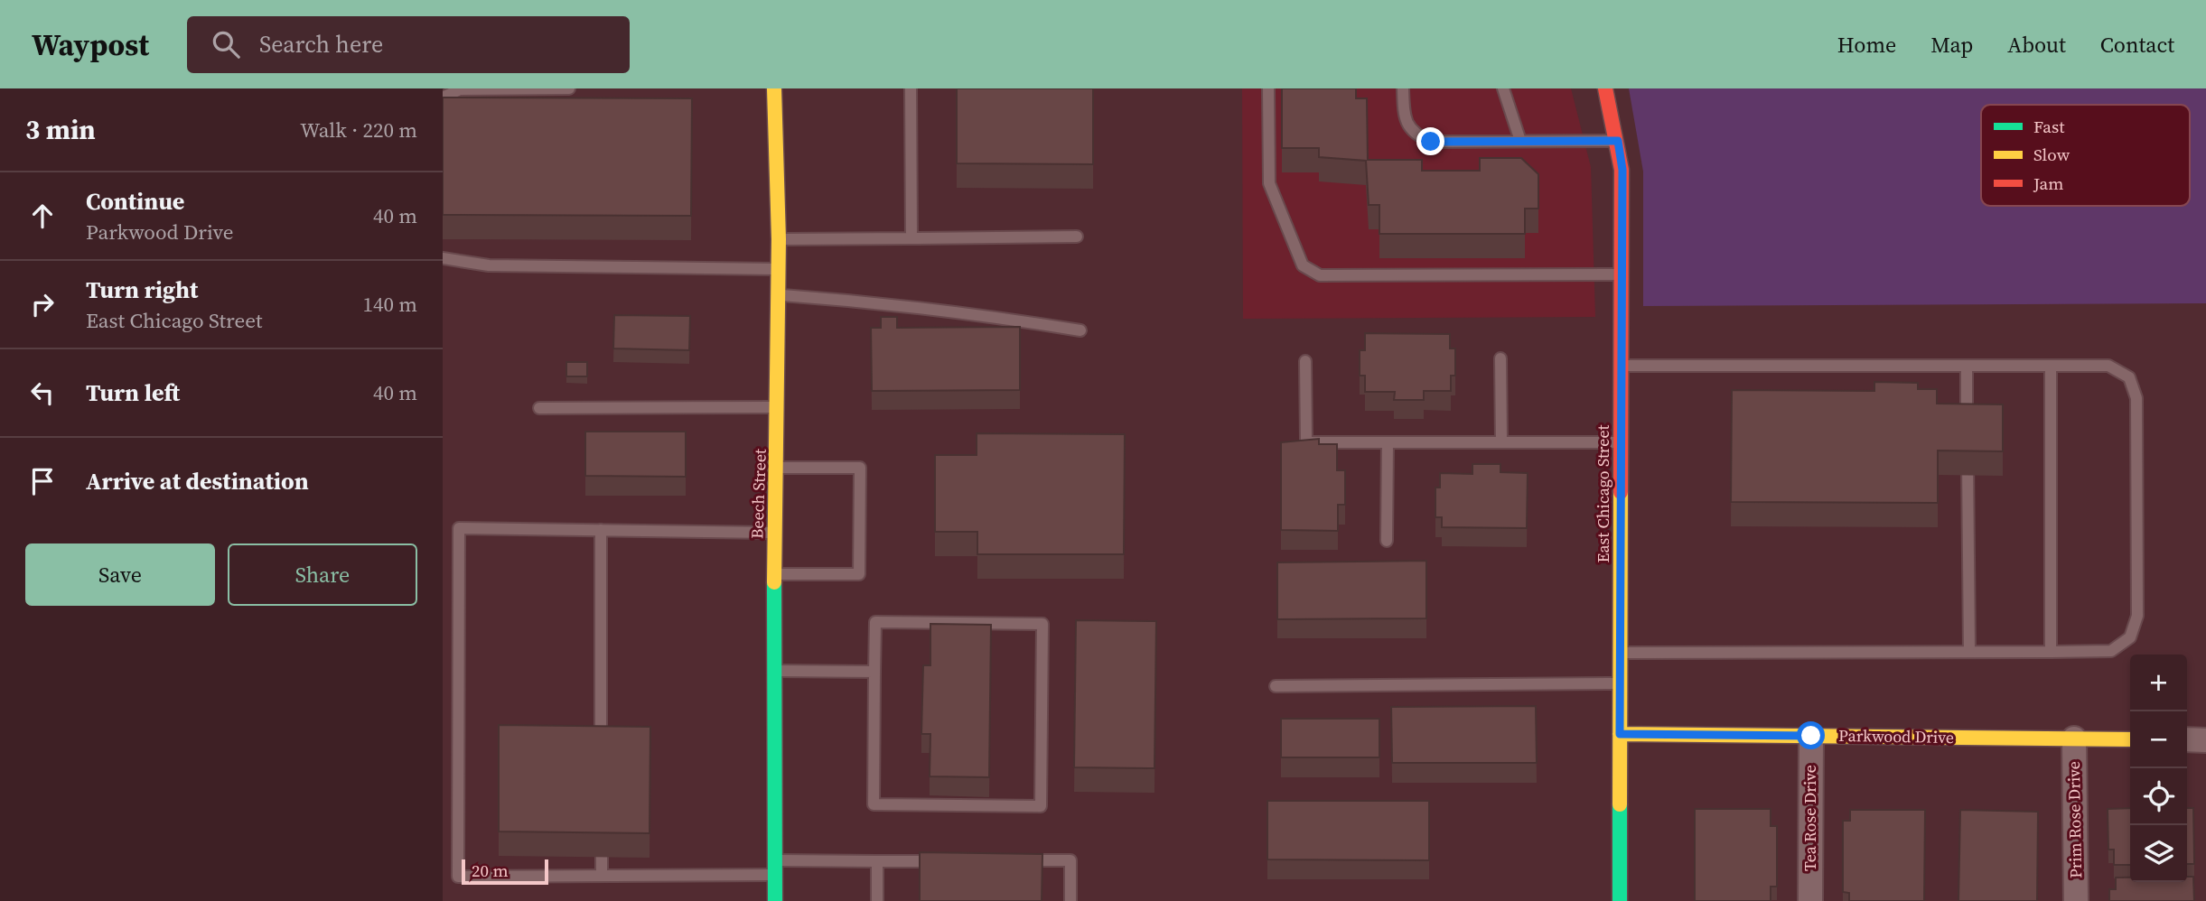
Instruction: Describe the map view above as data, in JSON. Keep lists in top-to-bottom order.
{
  "streets": {
    "street": [
      "Beech Street",
      "East Chicago Street",
      "Parkwood Drive",
      "Tea Rose Drive",
      "Prim Rose Drive"
    ]
  },
  "crossings": [
    ["East Chicago Street", "Parkwood Drive"],
    ["Parkwood Drive", "Tea Rose Drive"],
    ["Parkwood Drive", "Prim Rose Drive"]
  ],
  "legend": ["Fast", "Slow", "Jam"],
  "scale_bar": "20 m",
  "page": {
    "header": "Waypost",
    "search": "Search here",
    "nav": [
      "Home",
      "Map",
      "About",
      "Contact"
    ],
    "heading": ["3 min", "Walk · 220 m"],
    "list": [
      ["Continue", "Parkwood Drive", "40 m"],
      ["Turn right", "East Chicago Street", "140 m"],
      ["Turn left", "40 m"],
      "Arrive at destination"
    ],
    "buttons": ["Save", "Share"],
    "map_buttons": ["+", "−"],
    "scale": "20 m"
  }
}
